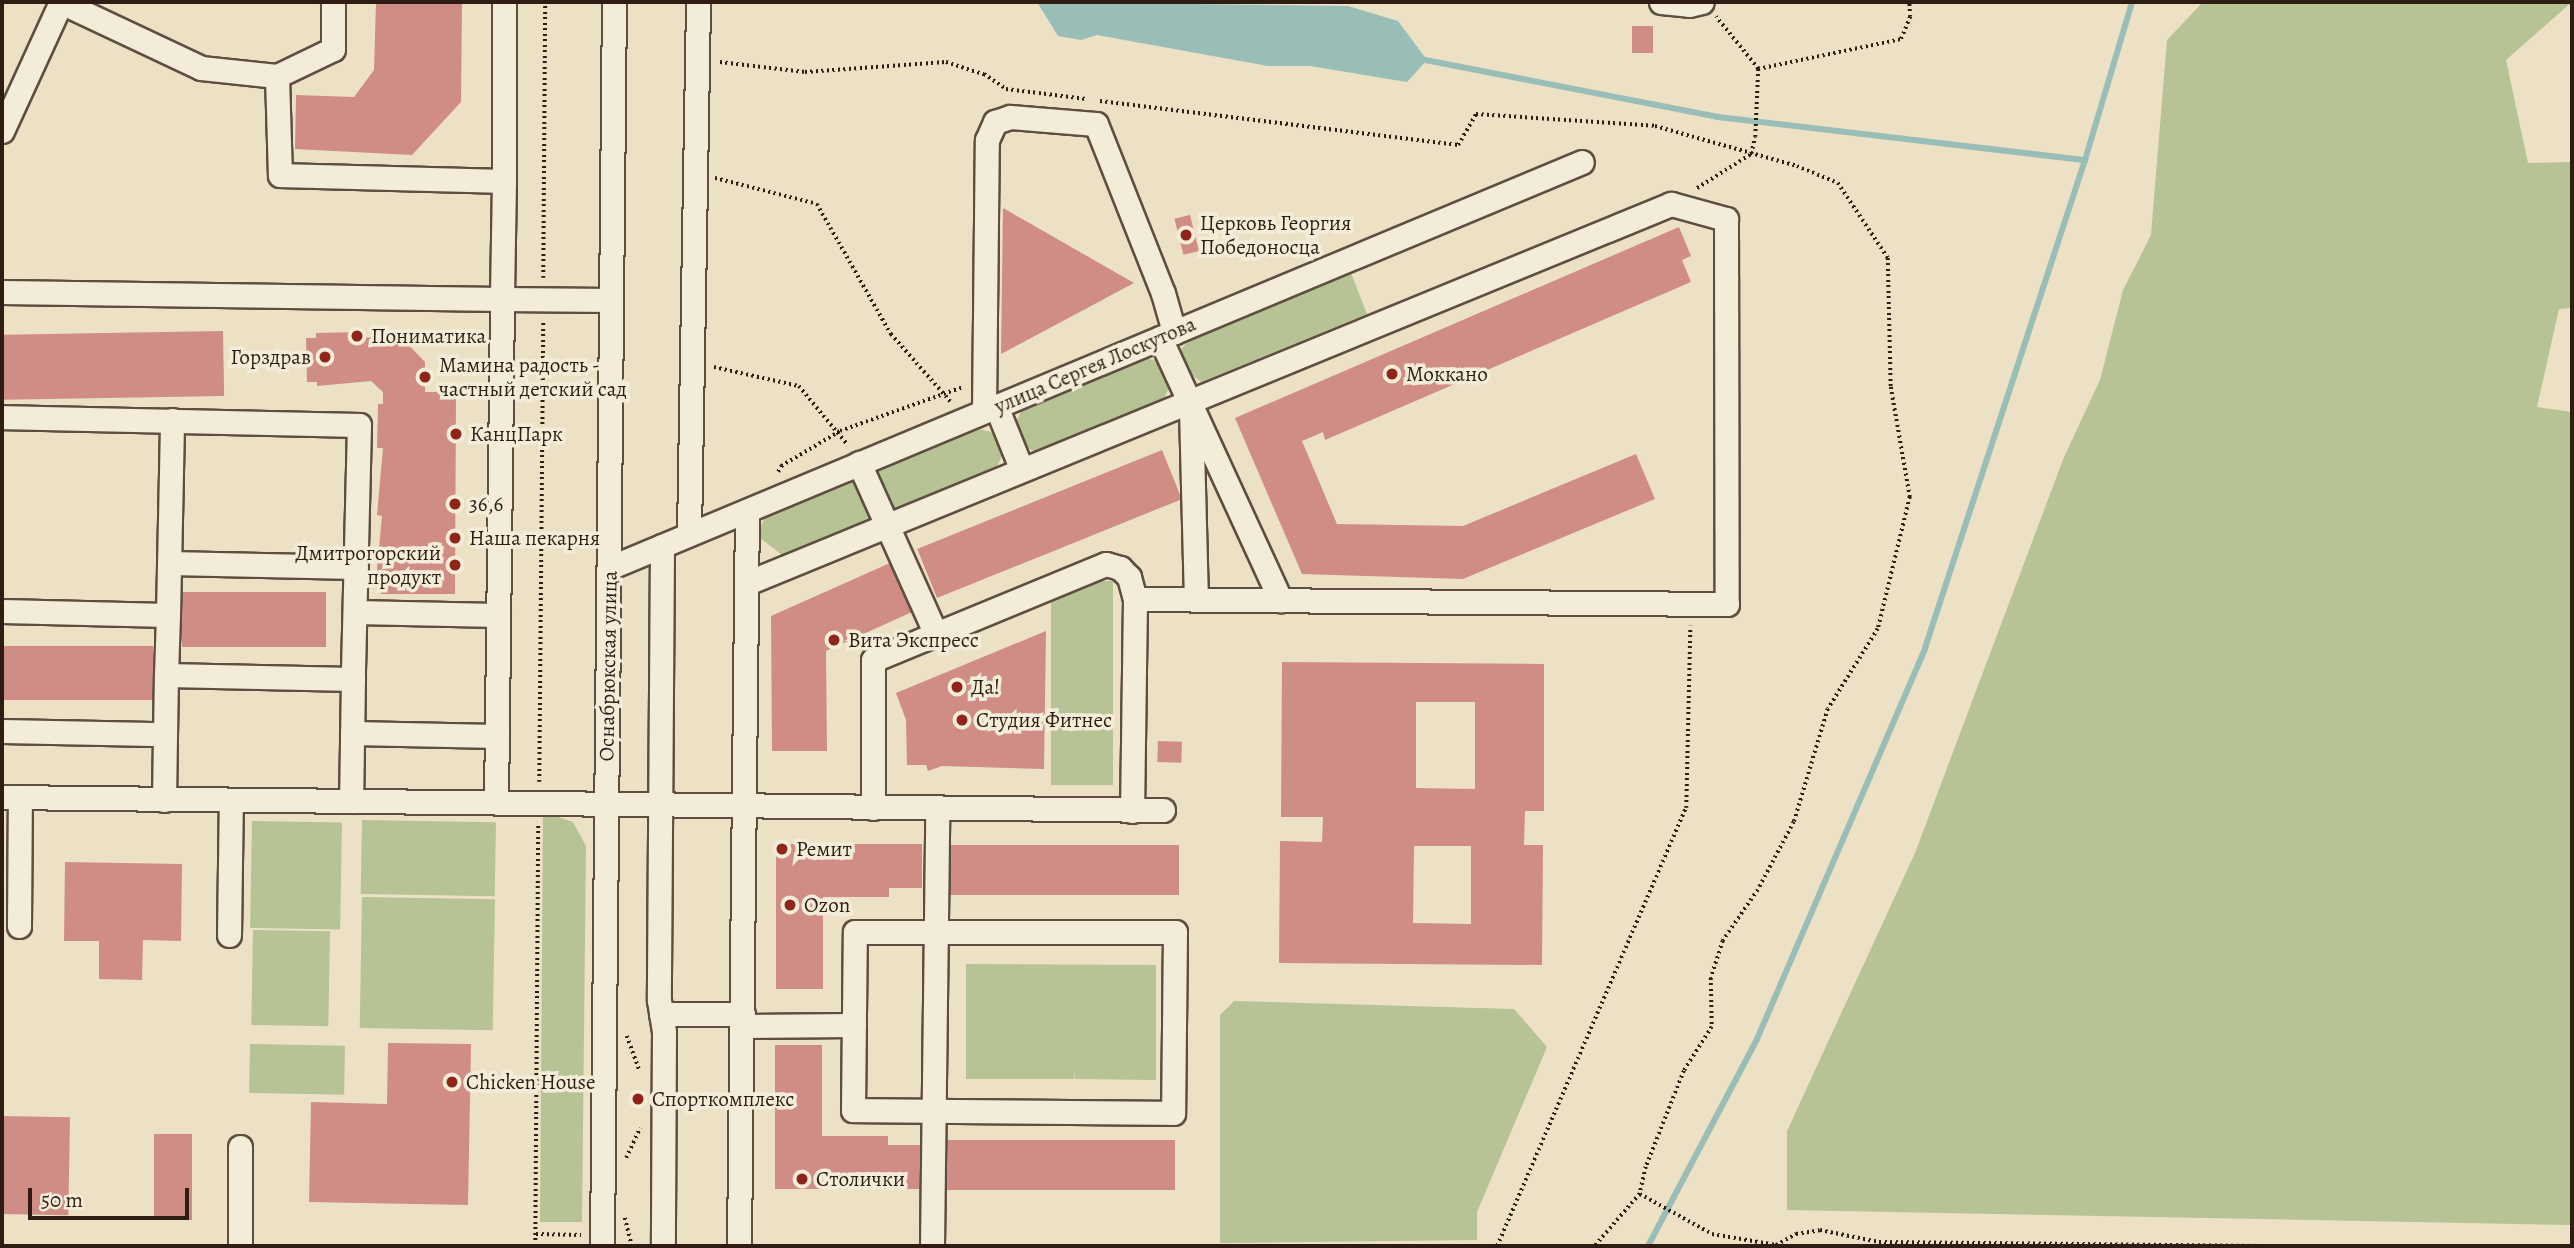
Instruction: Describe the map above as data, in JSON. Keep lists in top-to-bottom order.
{
  "streets": {
    "street": ["улица Сергея Лоскутова", "Оснабрюкская улица"]
  },
  "crossings": [
    ["улица Сергея Лоскутова", "Оснабрюкская улица"]
  ],
  "places": [
    "Церковь Георгия Победоносца",
    "Пониматика",
    "Горздрав",
    "Моккано",
    "Мамина радость - частный детский сад",
    "КанцПарк",
    "36,6",
    "Наша пекарня",
    "Дмитрогорский продукт",
    "Вита Экспресс",
    "Да!",
    "Студия Фитнес",
    "Ремит",
    "Ozon",
    "Chicken House",
    "Спорткомплекс",
    "Столички"
  ],
  "scale_bar": "50 m"
}
